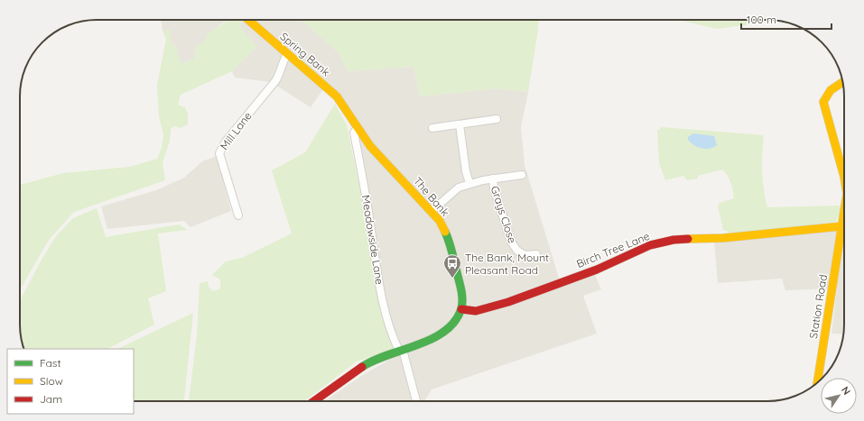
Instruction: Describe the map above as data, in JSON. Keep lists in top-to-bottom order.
{
  "streets": {
    "street": [
      "Spring Bank",
      "Mill Lane",
      "The Bank",
      "Grays Close",
      "Meadowside Lane",
      "Birch Tree Lane",
      "Station Road"
    ]
  },
  "crossings": [
    ["Spring Bank", "Mill Lane"],
    ["Spring Bank", "The Bank"],
    ["The Bank", "Grays Close"],
    ["The Bank", "Meadowside Lane"],
    ["The Bank", "Birch Tree Lane"],
    ["Birch Tree Lane", "Station Road"]
  ],
  "places": {
    "bus stop": ["The Bank, Mount Pleasant Road"]
  },
  "legend": ["Fast", "Slow", "Jam"],
  "scale_bar": "100 m",
  "north": "top right"
}
